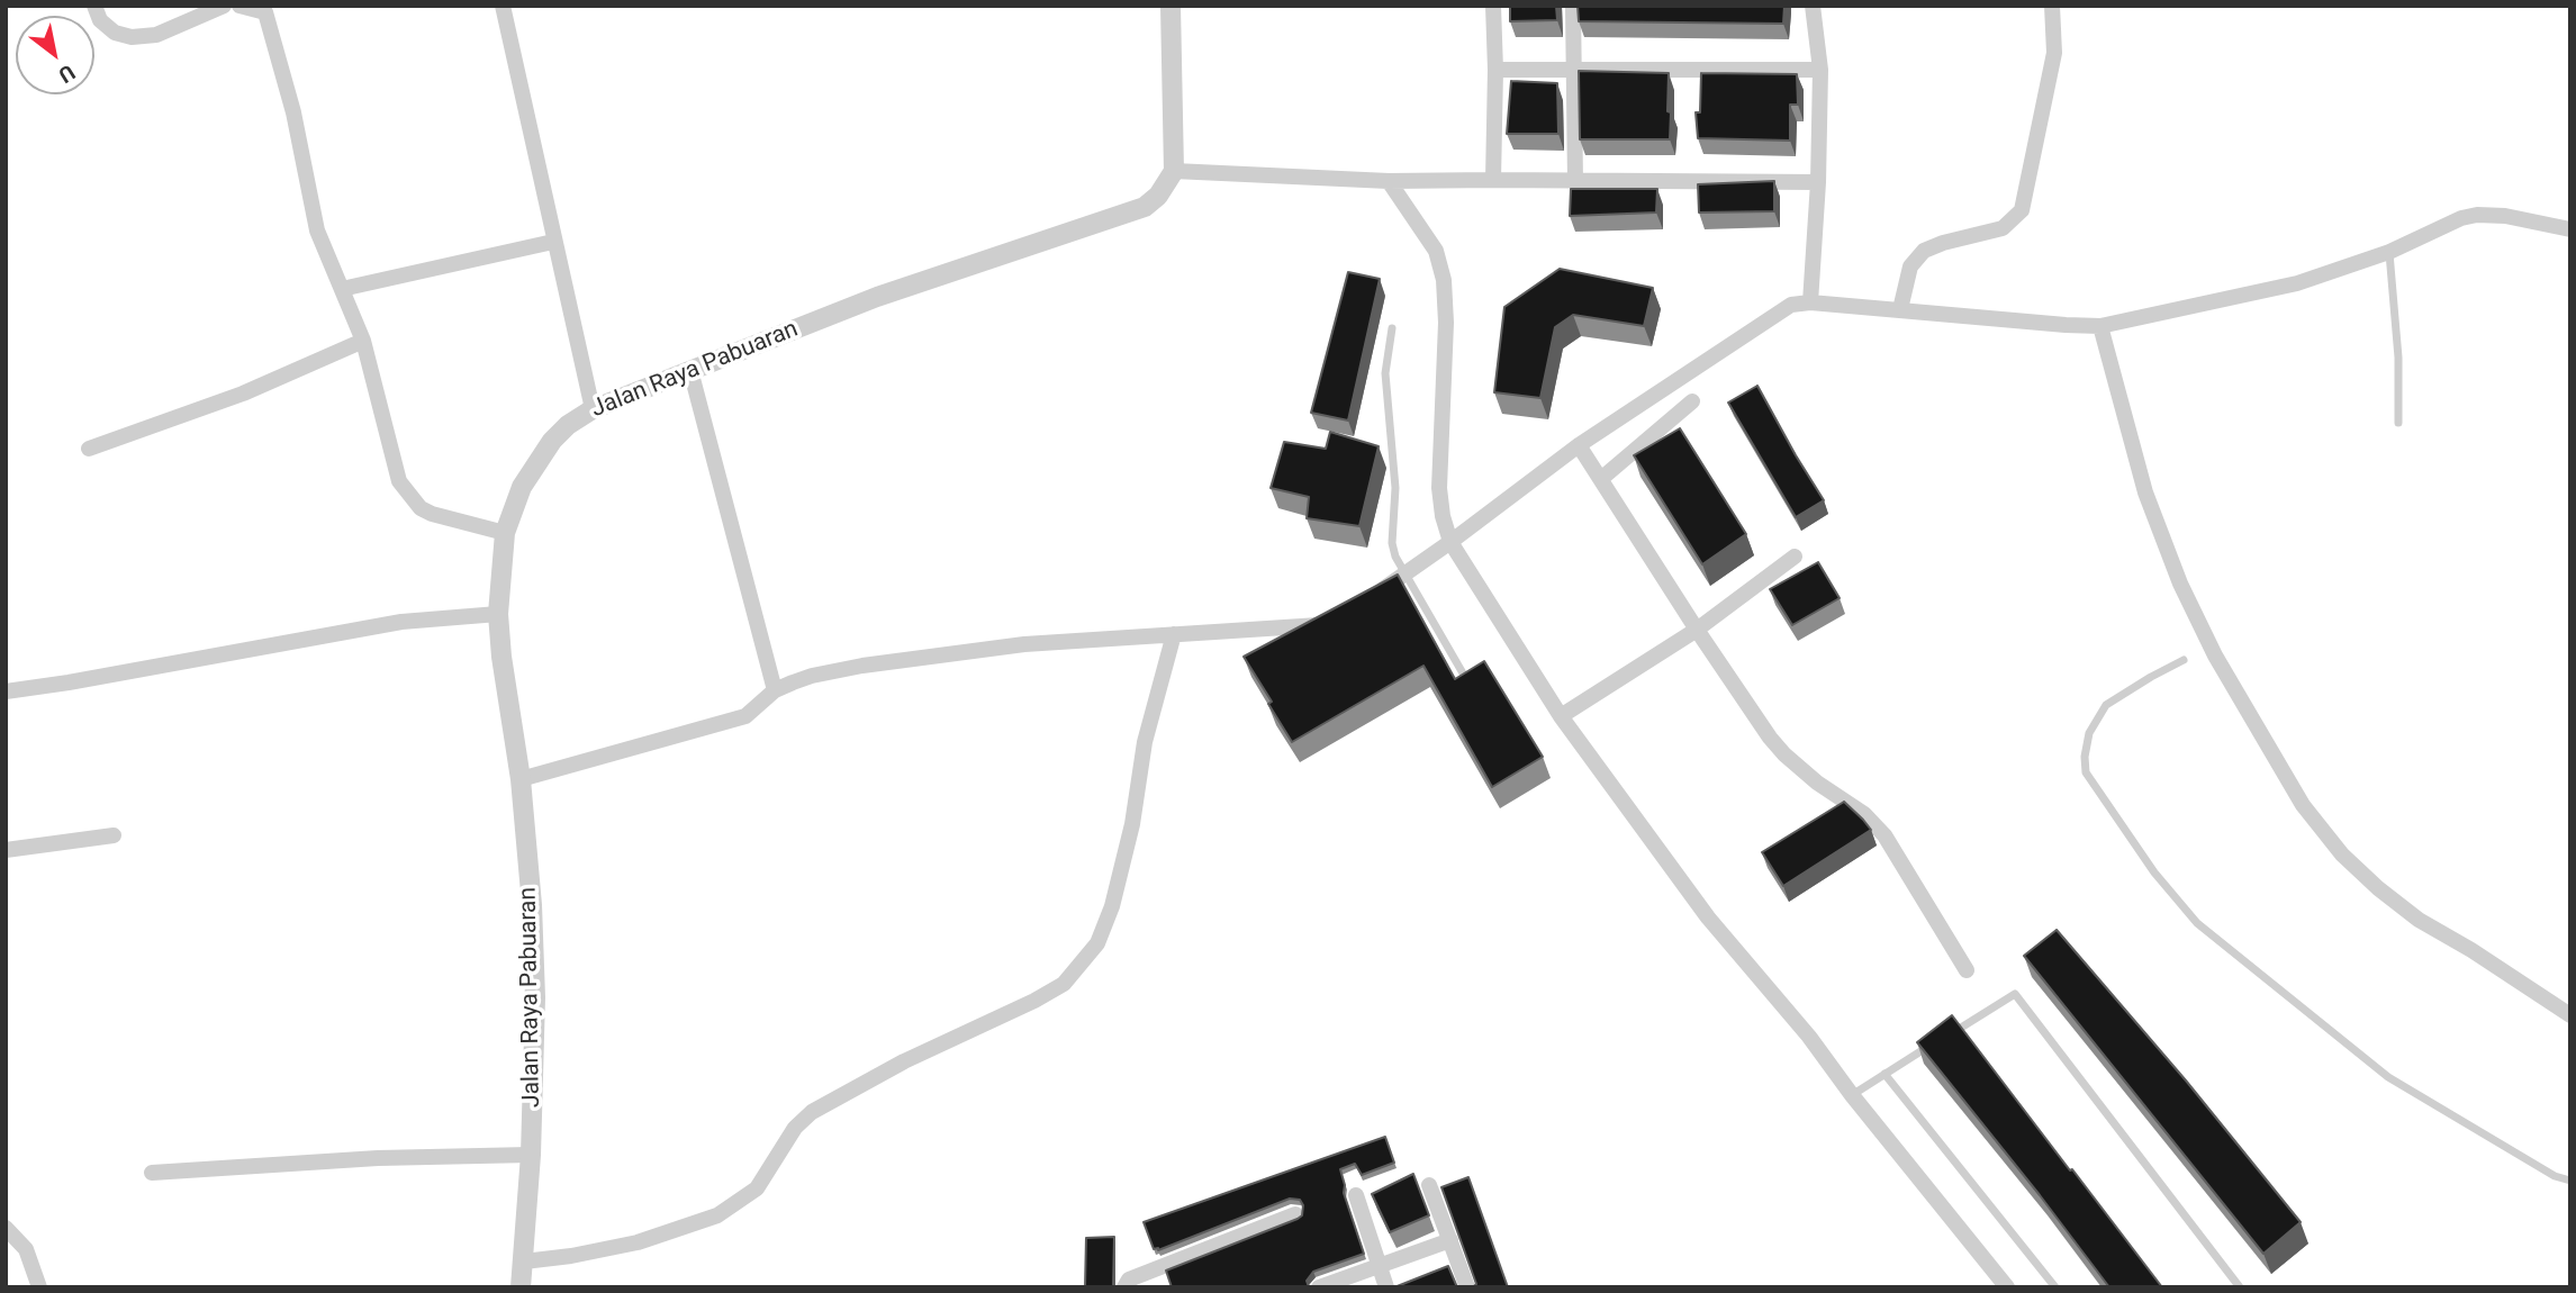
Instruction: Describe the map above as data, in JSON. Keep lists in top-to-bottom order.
{
  "streets": {
    "street": ["Jalan Raya Pabuaran"]
  },
  "north": "bottom right"
}
